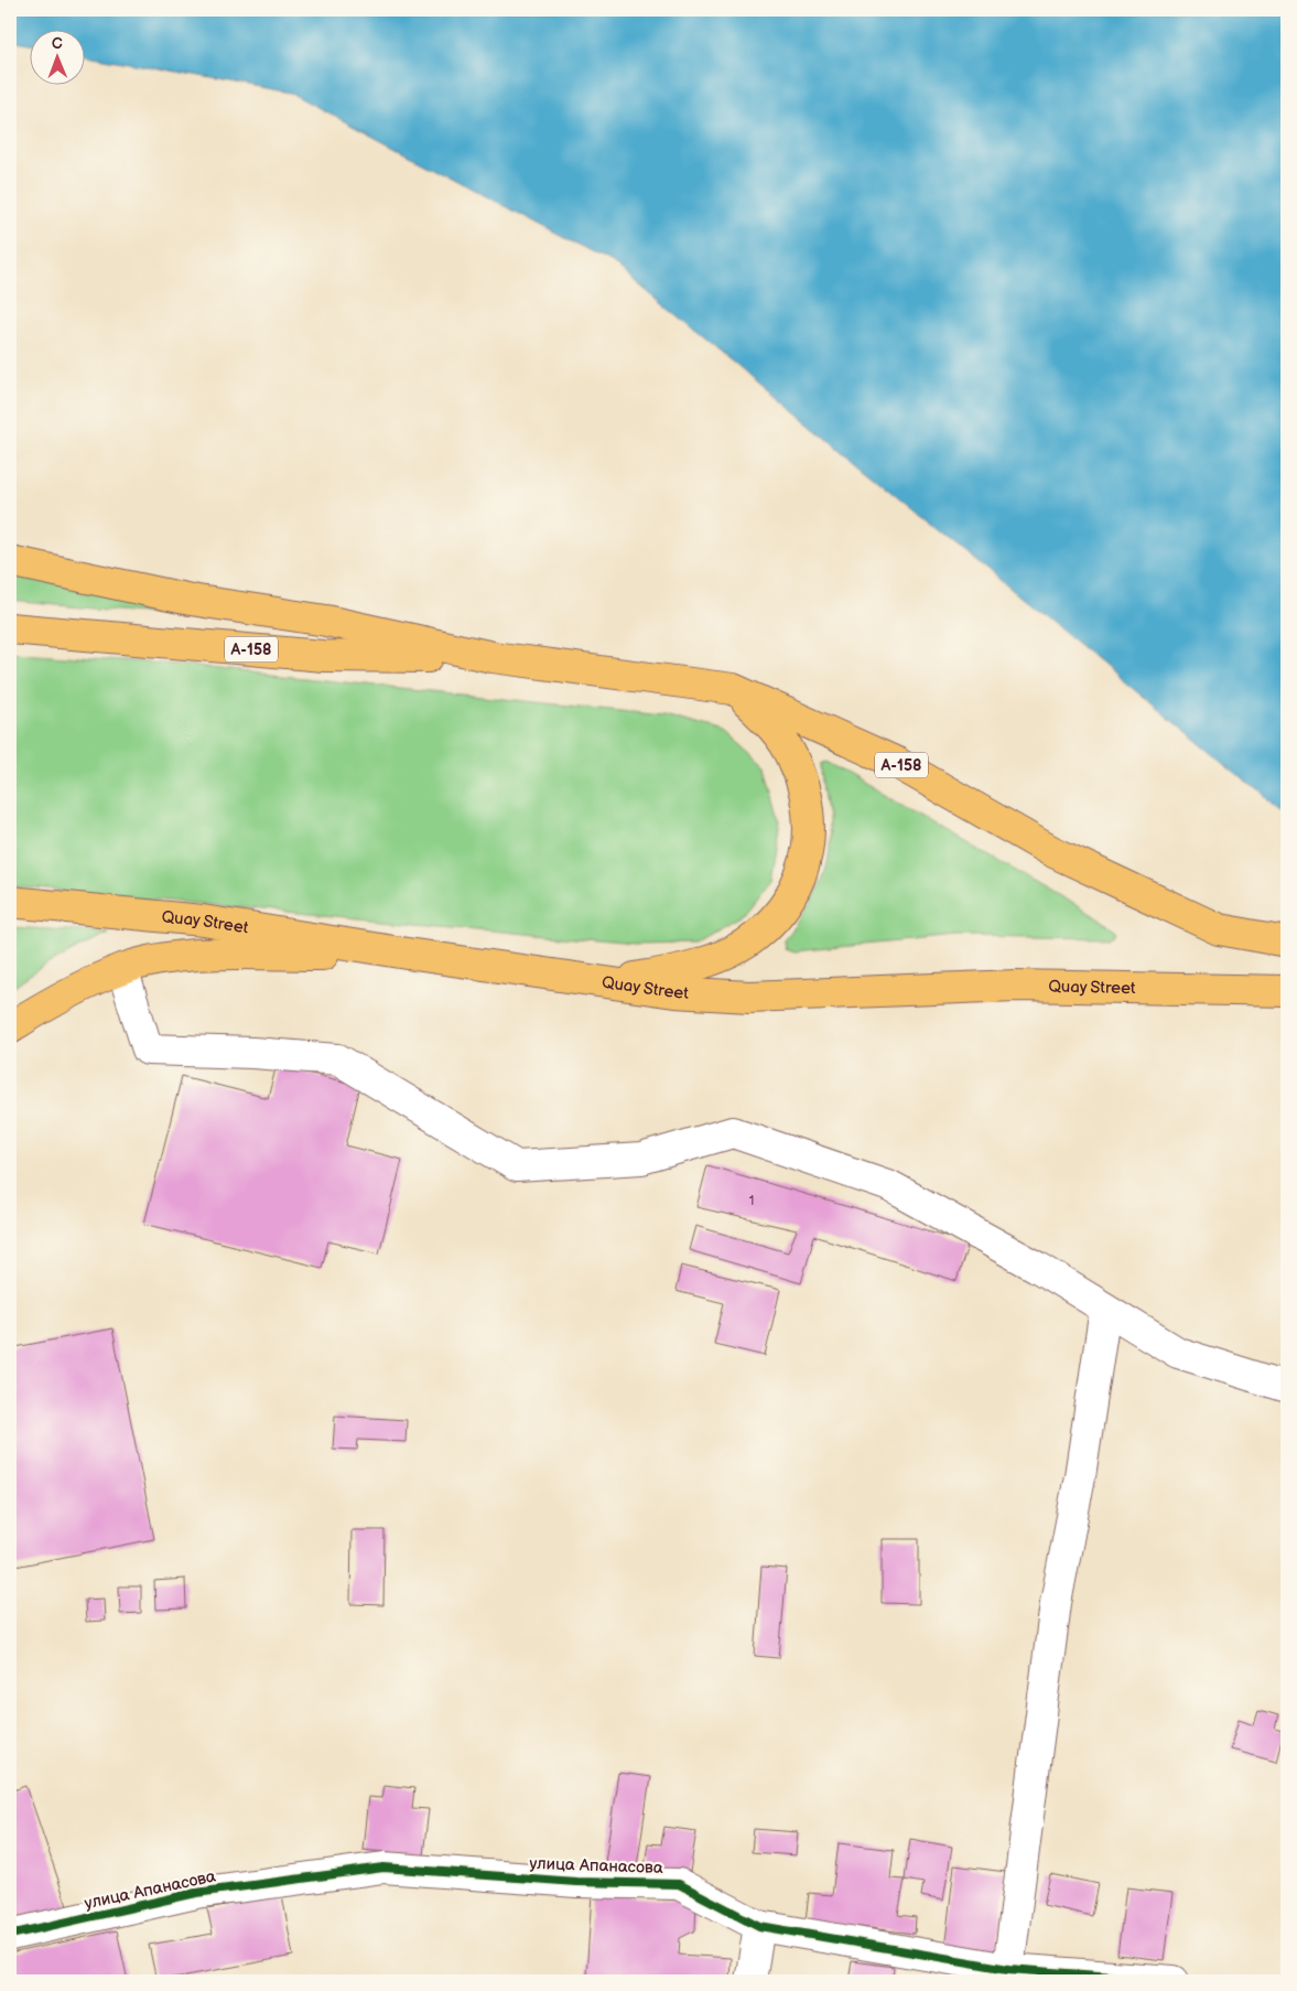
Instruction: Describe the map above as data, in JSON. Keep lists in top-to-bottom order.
{
  "streets": {
    "main road": ["А-158", "Quay Street"],
    "street": ["улица Апанасова"]
  },
  "house_numbers": ["1"],
  "north": "top"
}
